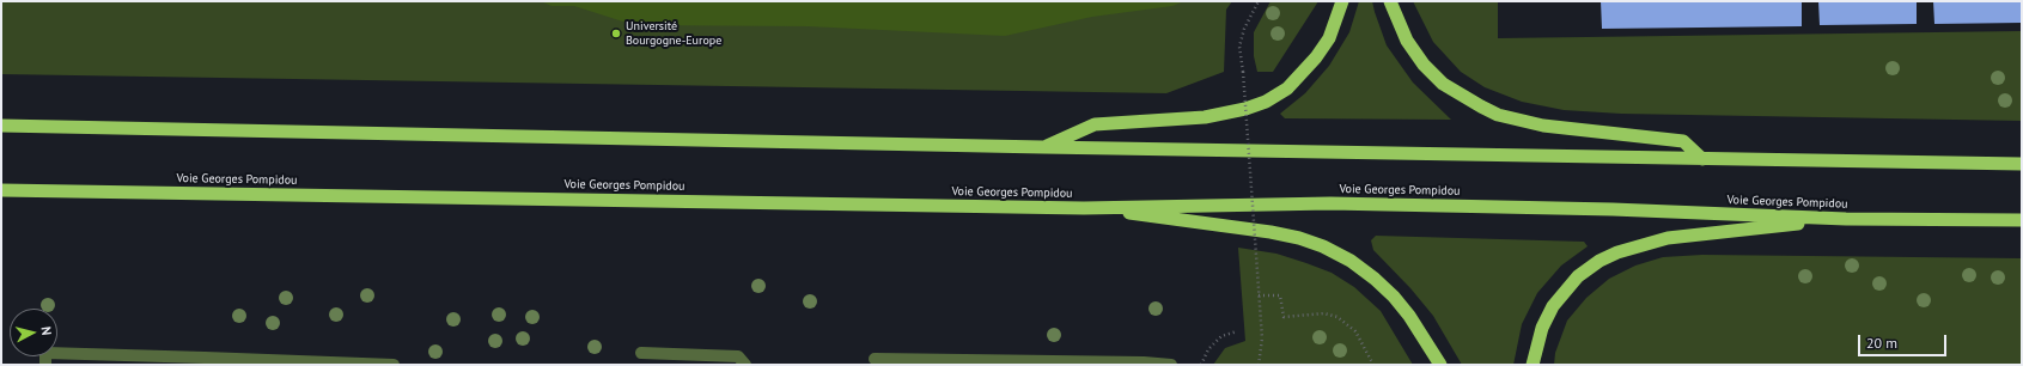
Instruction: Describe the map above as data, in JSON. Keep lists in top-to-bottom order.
{
  "streets": {
    "highway": ["Voie Georges Pompidou"]
  },
  "places": ["Université Bourgogne-Europe"],
  "scale_bar": "20 m",
  "north": "right"
}
